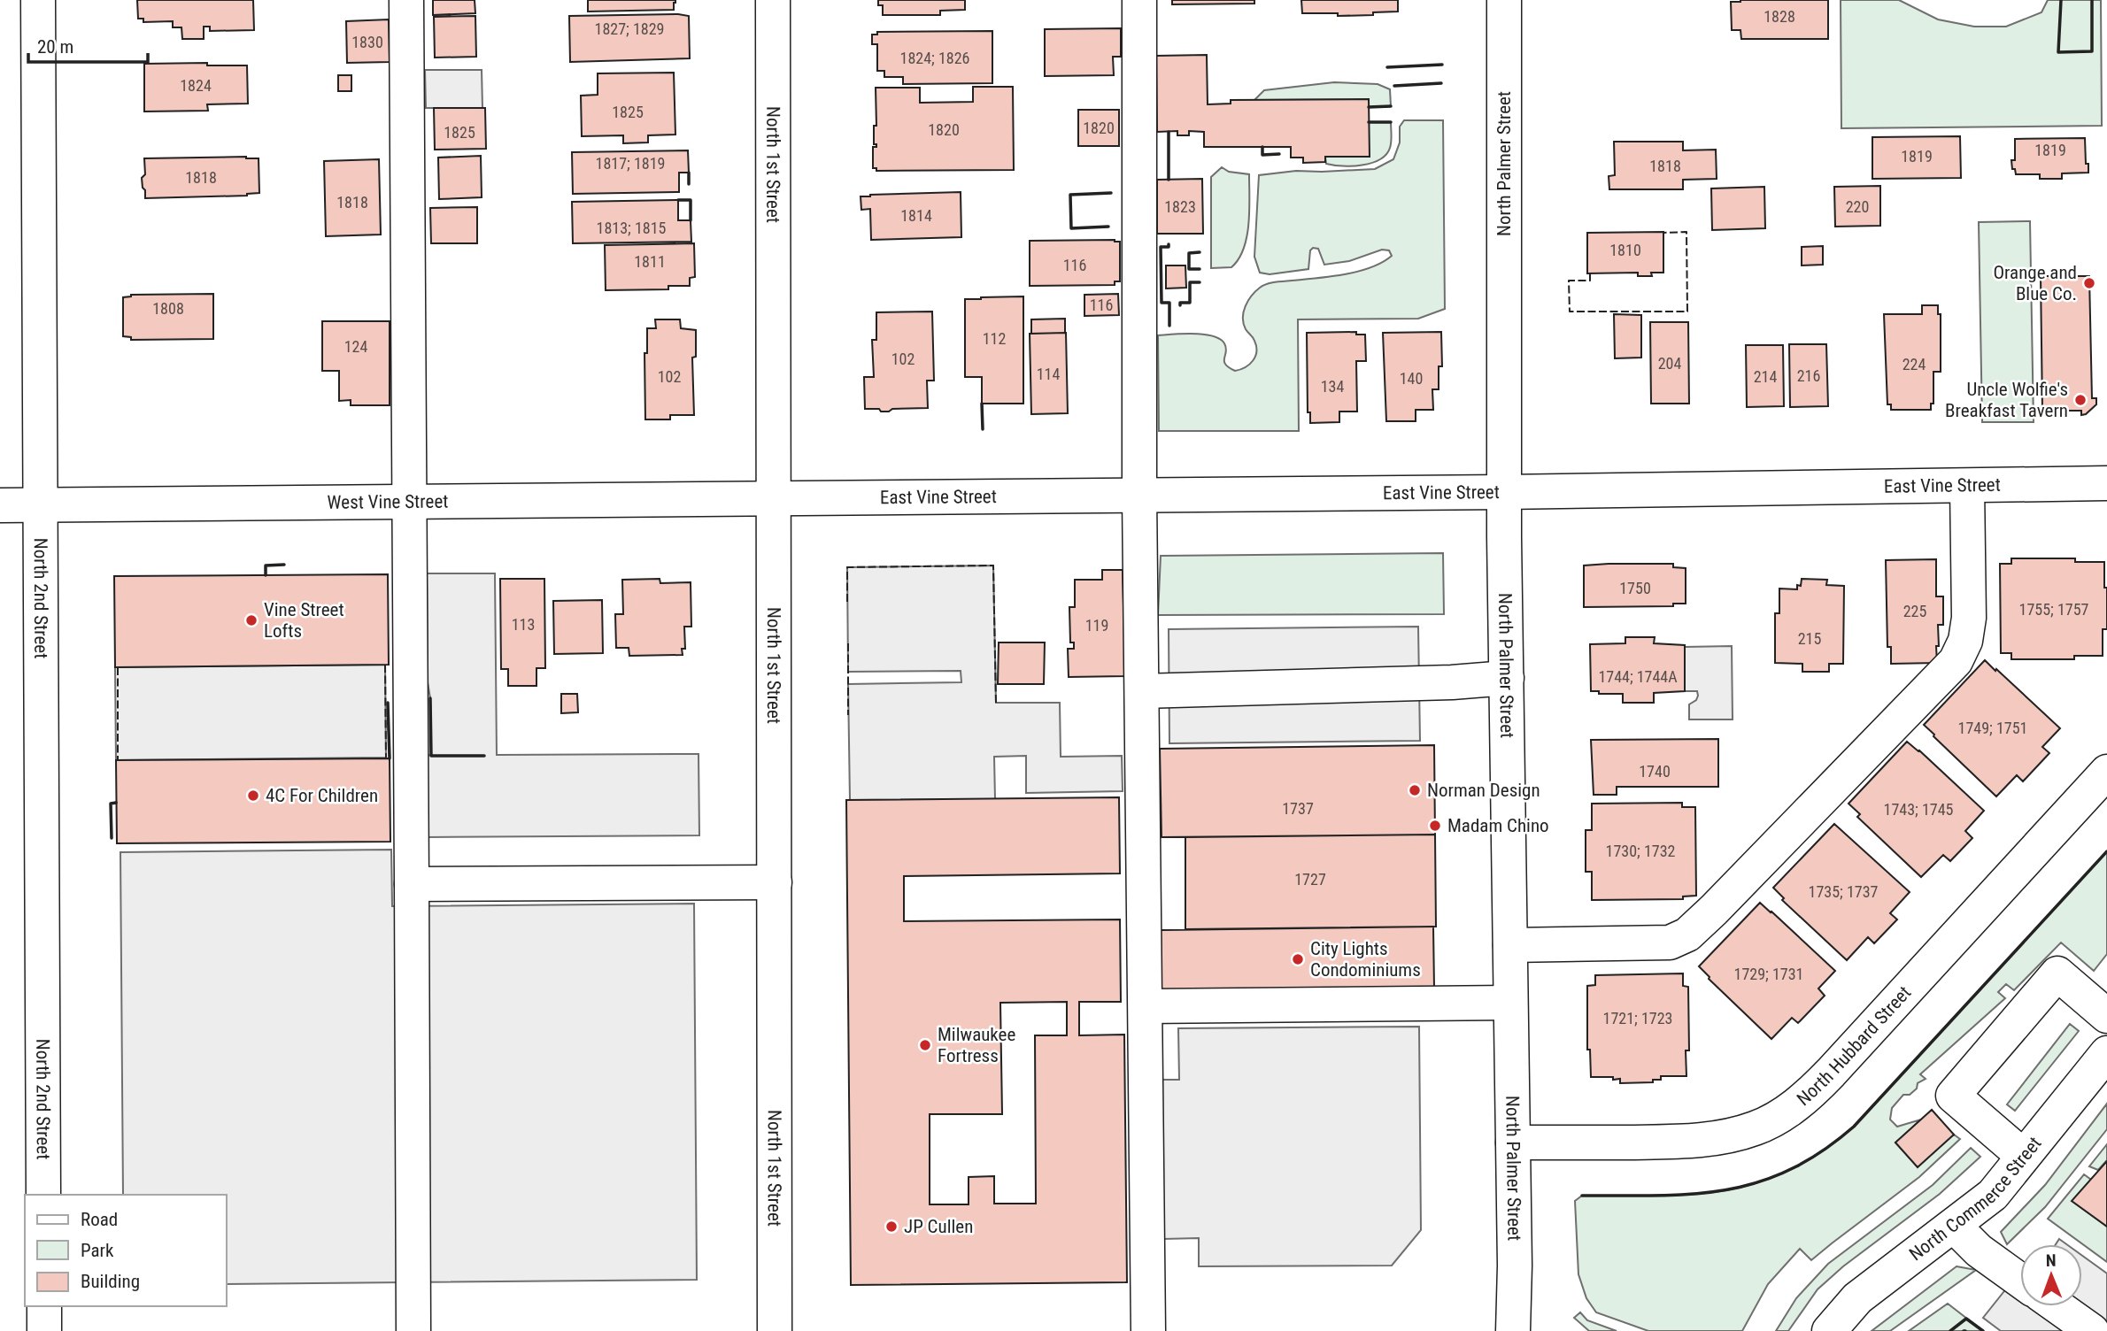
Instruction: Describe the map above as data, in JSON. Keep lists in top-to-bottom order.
{
  "streets": {
    "street": [
      "North 1st Street",
      "North Palmer Street",
      "East Vine Street",
      "West Vine Street",
      "North 2nd Street",
      "North Hubbard Street",
      "North Commerce Street"
    ]
  },
  "crossings": [
    ["North 1st Street", "East Vine Street"],
    ["North 1st Street", "West Vine Street"],
    ["North Palmer Street", "East Vine Street"],
    ["North Palmer Street", "North Hubbard Street"],
    ["East Vine Street", "West Vine Street"],
    ["West Vine Street", "North 2nd Street"]
  ],
  "places": [
    "Orange and Blue Co.",
    "Uncle Wolfie's Breakfast Tavern",
    "Vine Street Lofts",
    "Norman Design",
    "4C For Children",
    "Madam Chino",
    "City Lights Condominiums",
    "Milwaukee Fortress",
    "JP Cullen"
  ],
  "house_numbers": [
    "1828",
    "1827; 1829",
    "1830",
    "1824; 1826",
    "1824",
    "1825",
    "1820",
    "1820",
    "1825",
    "1819",
    "1819",
    "1817; 1819",
    "1818",
    "1818",
    "1818",
    "1823",
    "220",
    "1814",
    "1813; 1815",
    "1810",
    "1811",
    "116",
    "116",
    "1808",
    "112",
    "124",
    "102",
    "204",
    "224",
    "114",
    "216",
    "102",
    "214",
    "140",
    "134",
    "1750",
    "1755; 1757",
    "225",
    "113",
    "119",
    "215",
    "1744; 1744A",
    "1749; 1751",
    "1740",
    "1737",
    "1743; 1745",
    "1730; 1732",
    "1727",
    "1735; 1737",
    "1729; 1731",
    "1721; 1723"
  ],
  "legend": ["Road", "Park", "Building"],
  "scale_bar": "20 m",
  "north": "top"
}
